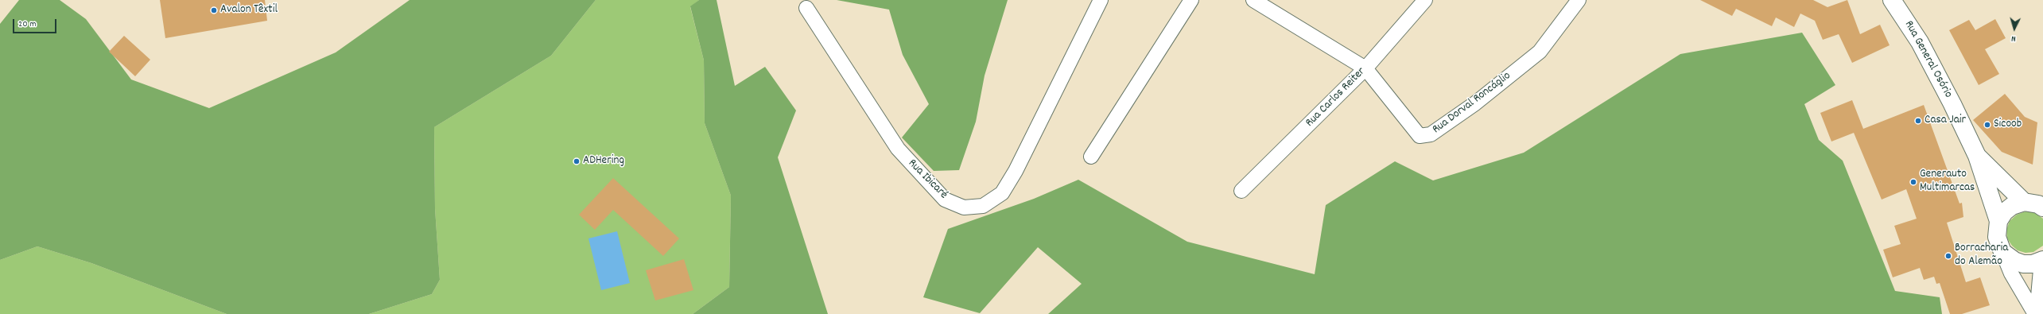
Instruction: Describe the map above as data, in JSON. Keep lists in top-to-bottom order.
{
  "streets": {
    "main road": ["Rua General Osório"],
    "street": ["Rua Carlos Reiter", "Rua Dorval Roncáglio", "Rua Ibicaré"]
  },
  "crossings": [
    ["Rua Carlos Reiter", "Rua Dorval Roncáglio"]
  ],
  "places": [
    "Avalon Têxtil",
    "Casa Jair",
    "Sicoob",
    "ADHering",
    "Generauto Multimarcas",
    "Borracharia do Alemão"
  ],
  "scale_bar": "20 m",
  "north": "bottom"
}
